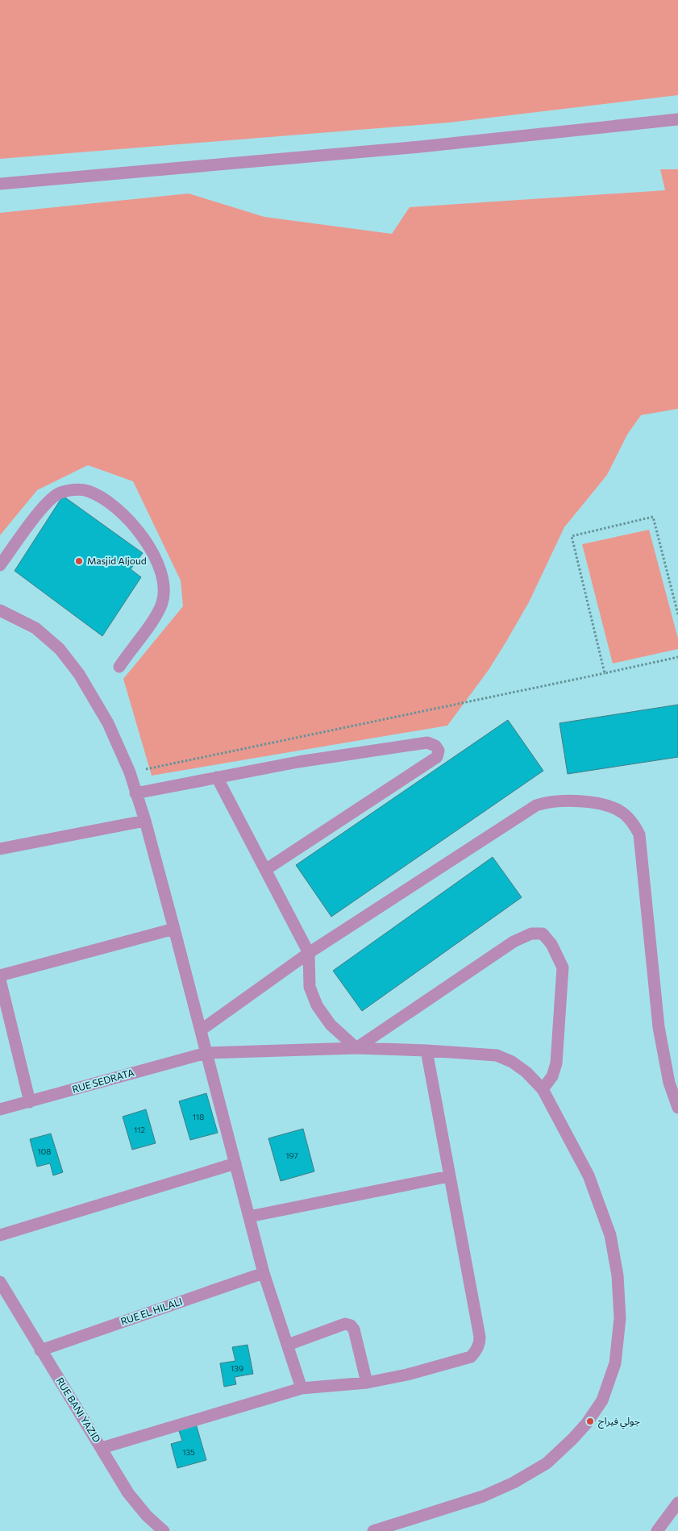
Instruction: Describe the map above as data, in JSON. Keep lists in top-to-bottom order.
{
  "streets": {
    "street": ["RUE SEDRATA", "RUE EL HILALI", "RUE BANI YAZID"]
  },
  "crossings": [
    ["RUE EL HILALI", "RUE BANI YAZID"]
  ],
  "places": ["Masjid Aljoud", "جولي فيراج"],
  "house_numbers": [
    "118",
    "112",
    "108",
    "197",
    "139",
    "135"
  ]
}
